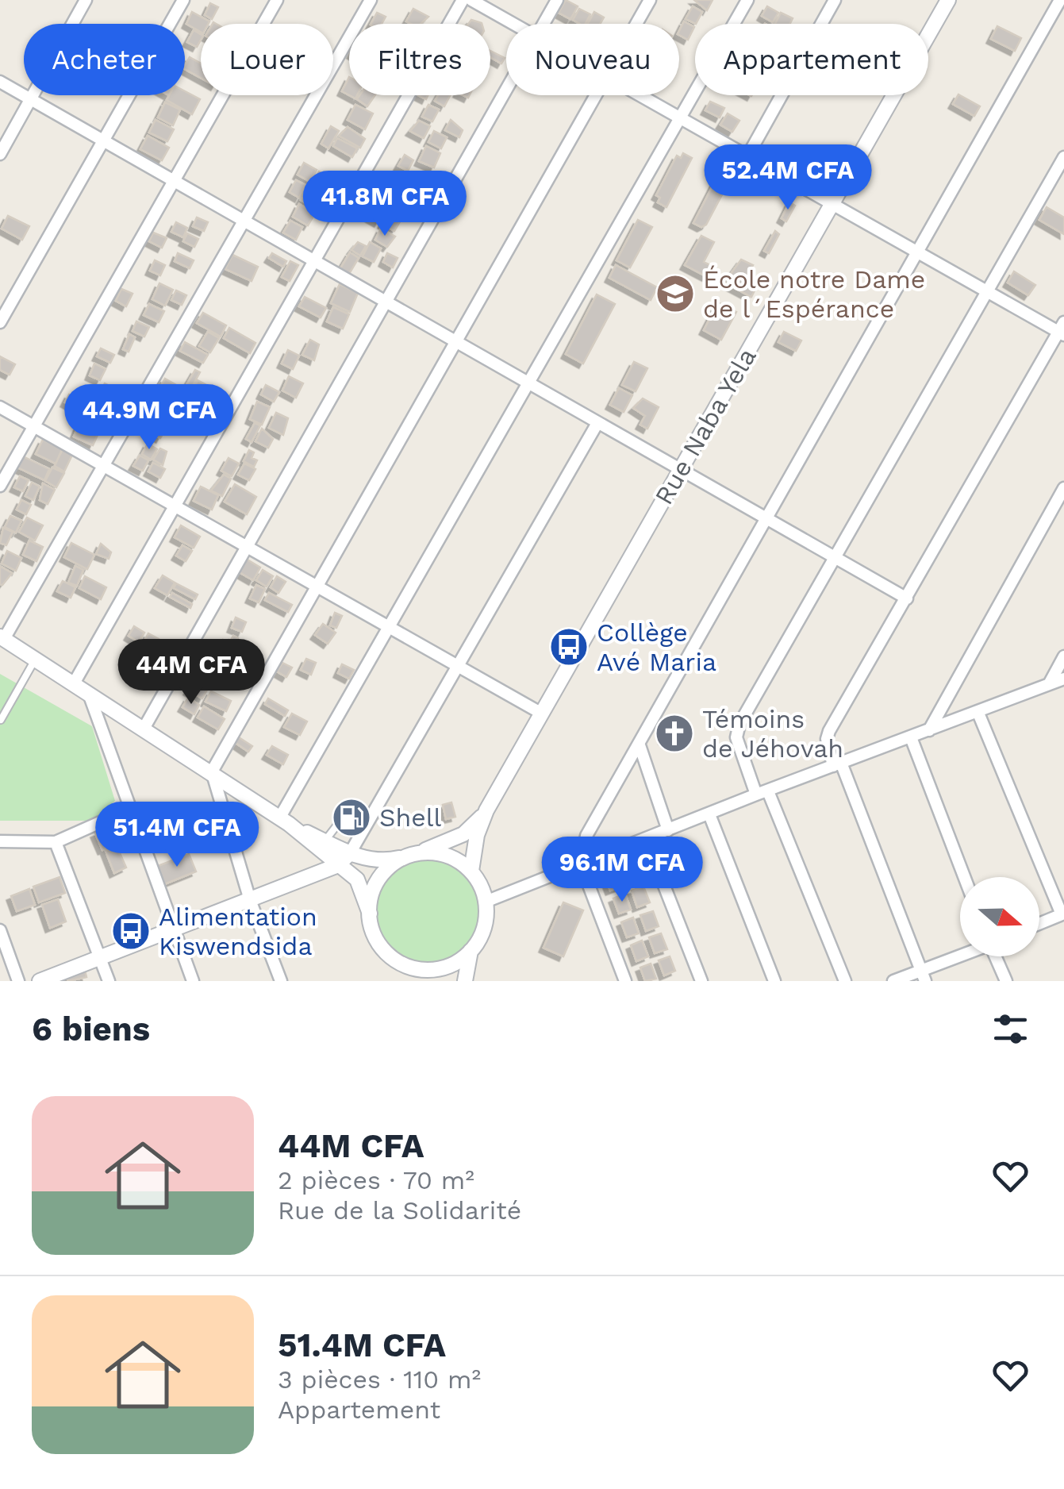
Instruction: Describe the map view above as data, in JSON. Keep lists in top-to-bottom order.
{
  "streets": {
    "street": ["Rue Naba Yela"]
  },
  "places": {
    "school or university": ["École notre Dame de l´Espérance"],
    "bus stop": ["Collège Avé Maria", "Alimentation Kiswendsida"],
    "church": ["Témoins de Jéhovah"],
    "fuel station": ["Shell"]
  },
  "north": "right",
  "page": {
    "chip": [
      "Acheter",
      "Louer",
      "Filtres",
      "Nouveau",
      "Appartement"
    ],
    "price": [
      "52.4M CFA",
      "41.8M CFA",
      "44.9M CFA",
      "44M CFA",
      "51.4M CFA",
      "96.1M CFA"
    ],
    "heading": "6 biens",
    "list": [
      {
        "name": "44M CFA",
        "note": "2 pièces · 70 m² · Rue de la Solidarité"
      },
      {
        "name": "51.4M CFA",
        "note": "3 pièces · 110 m² · Appartement"
      }
    ]
  }
}
